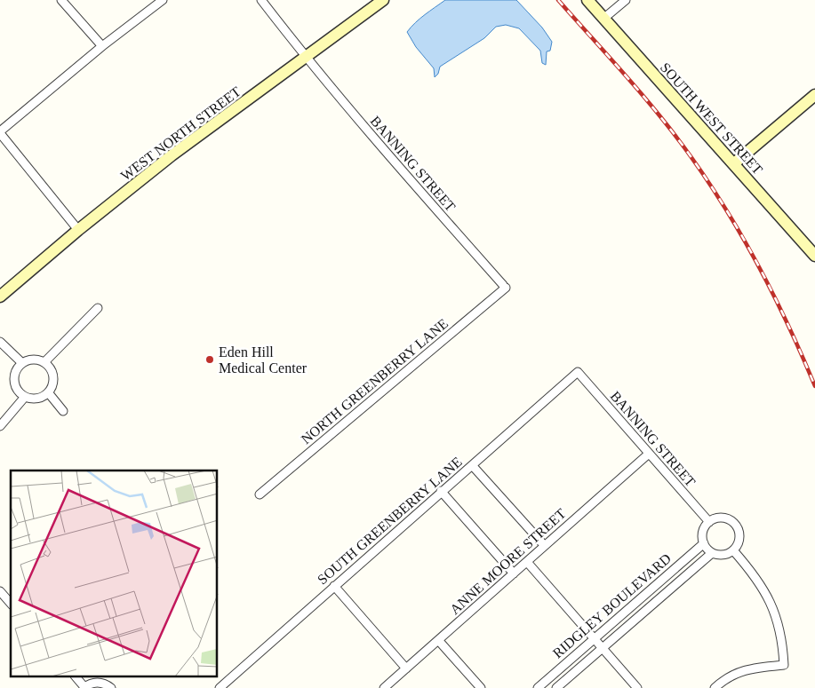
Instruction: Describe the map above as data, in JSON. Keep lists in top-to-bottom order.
{
  "streets": {
    "main road": ["SOUTH WEST STREET", "WEST NORTH STREET"],
    "street": [
      "BANNING STREET",
      "NORTH GREENBERRY LANE",
      "SOUTH GREENBERRY LANE",
      "ANNE MOORE STREET",
      "RIDGLEY BOULEVARD"
    ]
  },
  "crossings": [
    ["WEST NORTH STREET", "BANNING STREET"],
    ["BANNING STREET", "NORTH GREENBERRY LANE"],
    ["BANNING STREET", "SOUTH GREENBERRY LANE"],
    ["BANNING STREET", "ANNE MOORE STREET"],
    ["BANNING STREET", "RIDGLEY BOULEVARD"]
  ],
  "places": ["Eden Hill Medical Center"]
}
